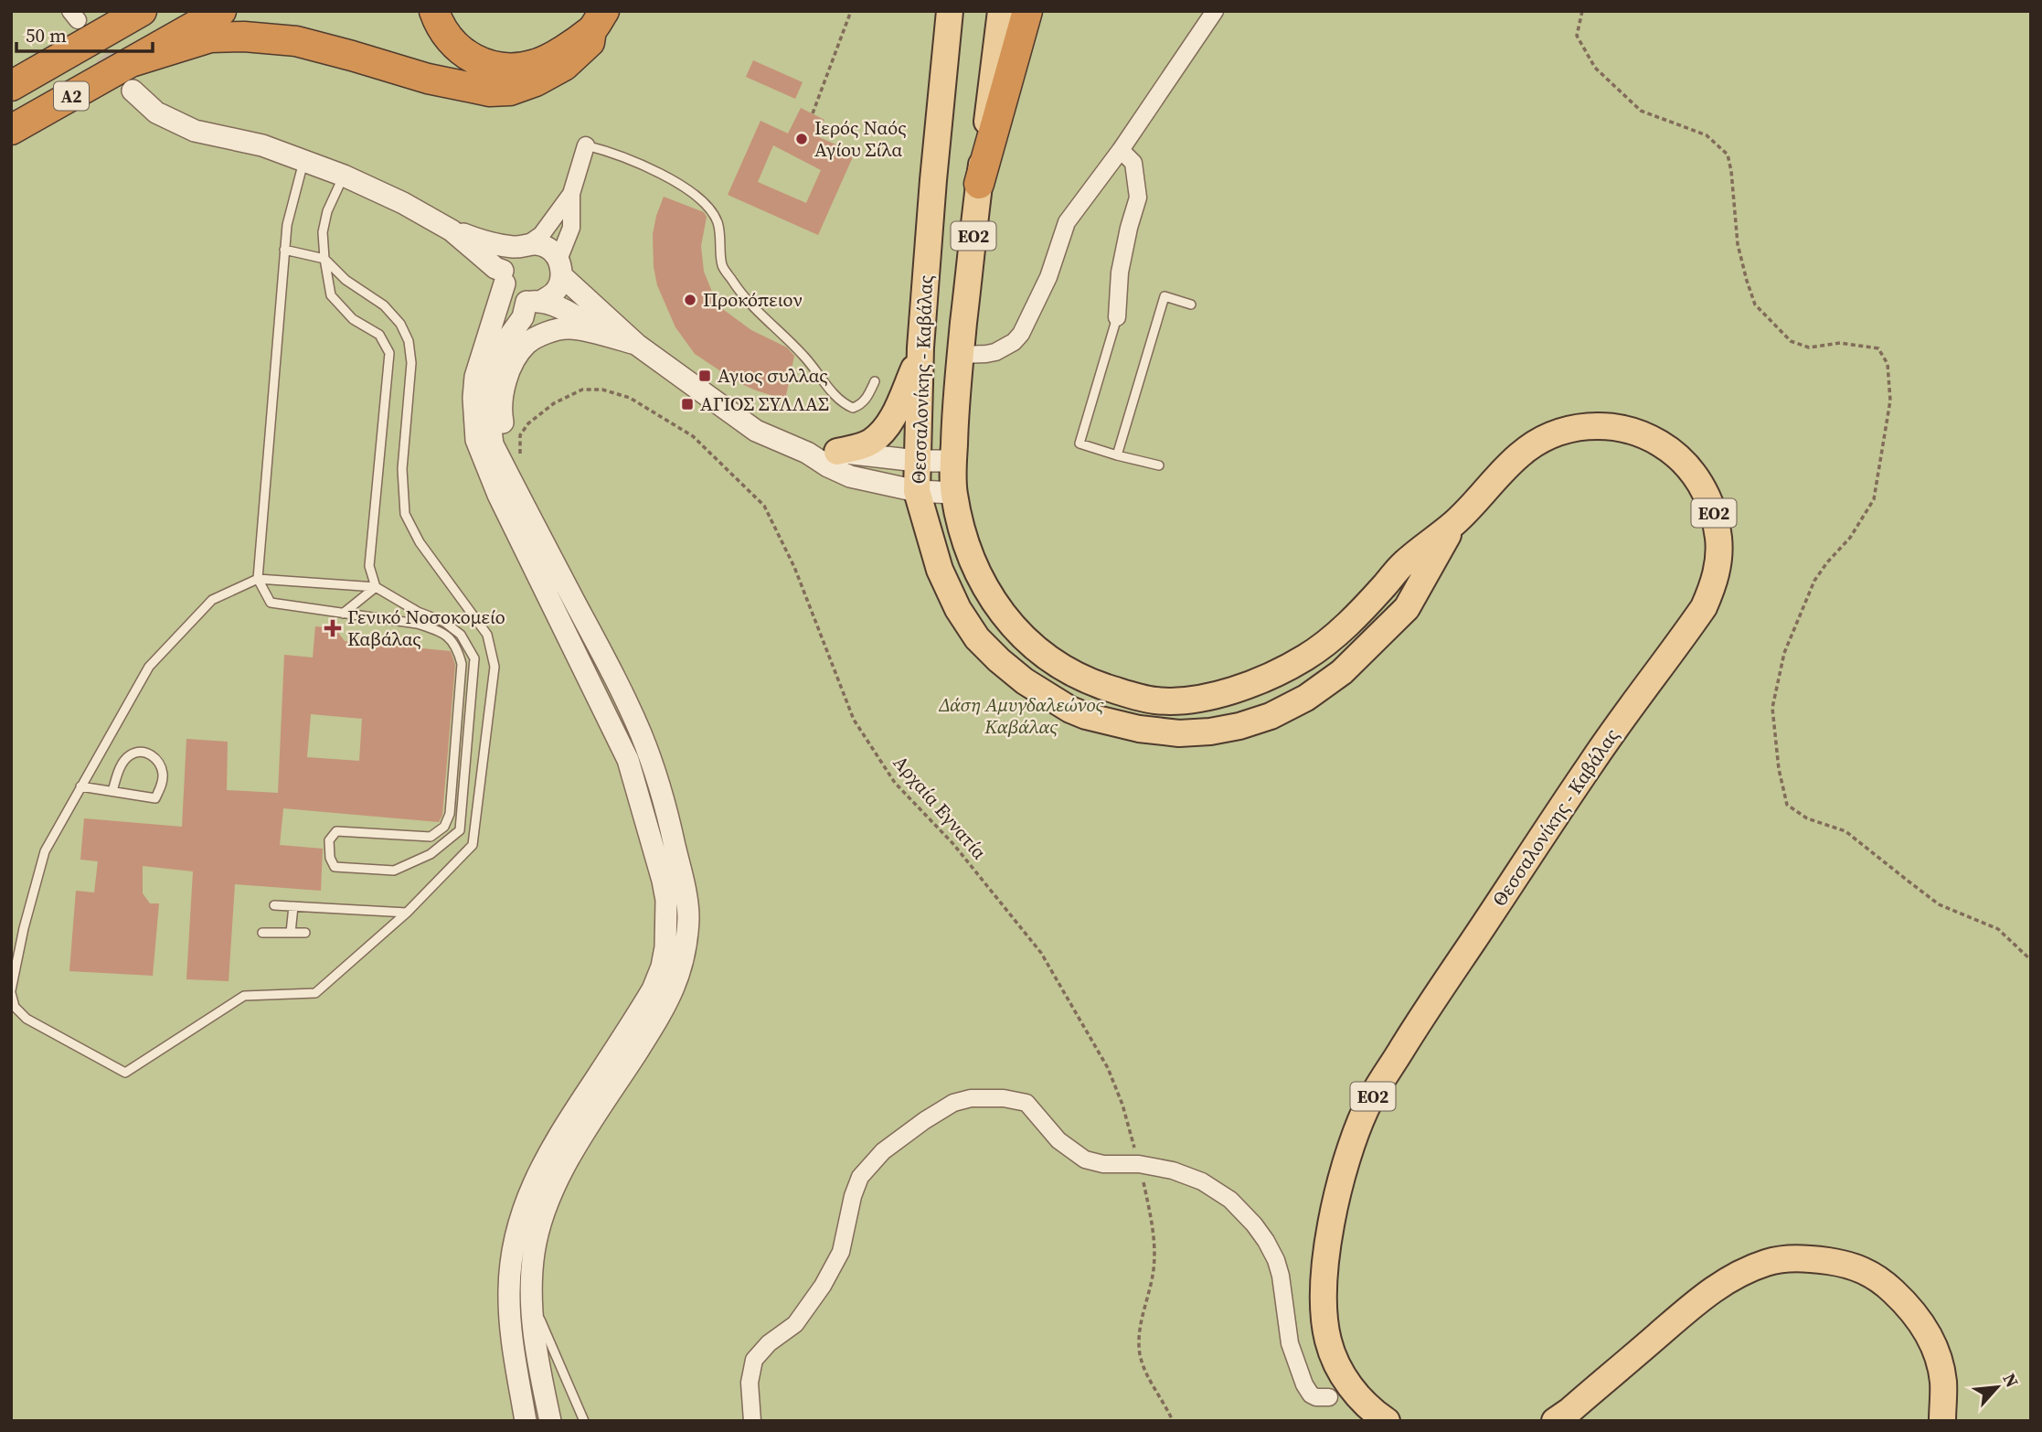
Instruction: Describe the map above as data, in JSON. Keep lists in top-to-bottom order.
{
  "streets": {
    "highway": ["Α2"],
    "main road": ["ΕΟ2", "Θεσσαλονίκης - Καβάλας"],
    "path": ["Αρχαία Εγνατία"]
  },
  "parks": ["Δάση Αμυγδαλεώνος Καβάλας"],
  "places": {
    "other": ["Ιερός Ναός Αγίου Σίλα", "Προκόπειον"],
    "transit": ["Αγιος συλλας", "ΑΓΙΟΣ ΣΥΛΛΑΣ"],
    "health": ["Γενικό Νοσοκομείο Καβάλας"]
  },
  "scale_bar": "50 m",
  "north": "top right"
}
